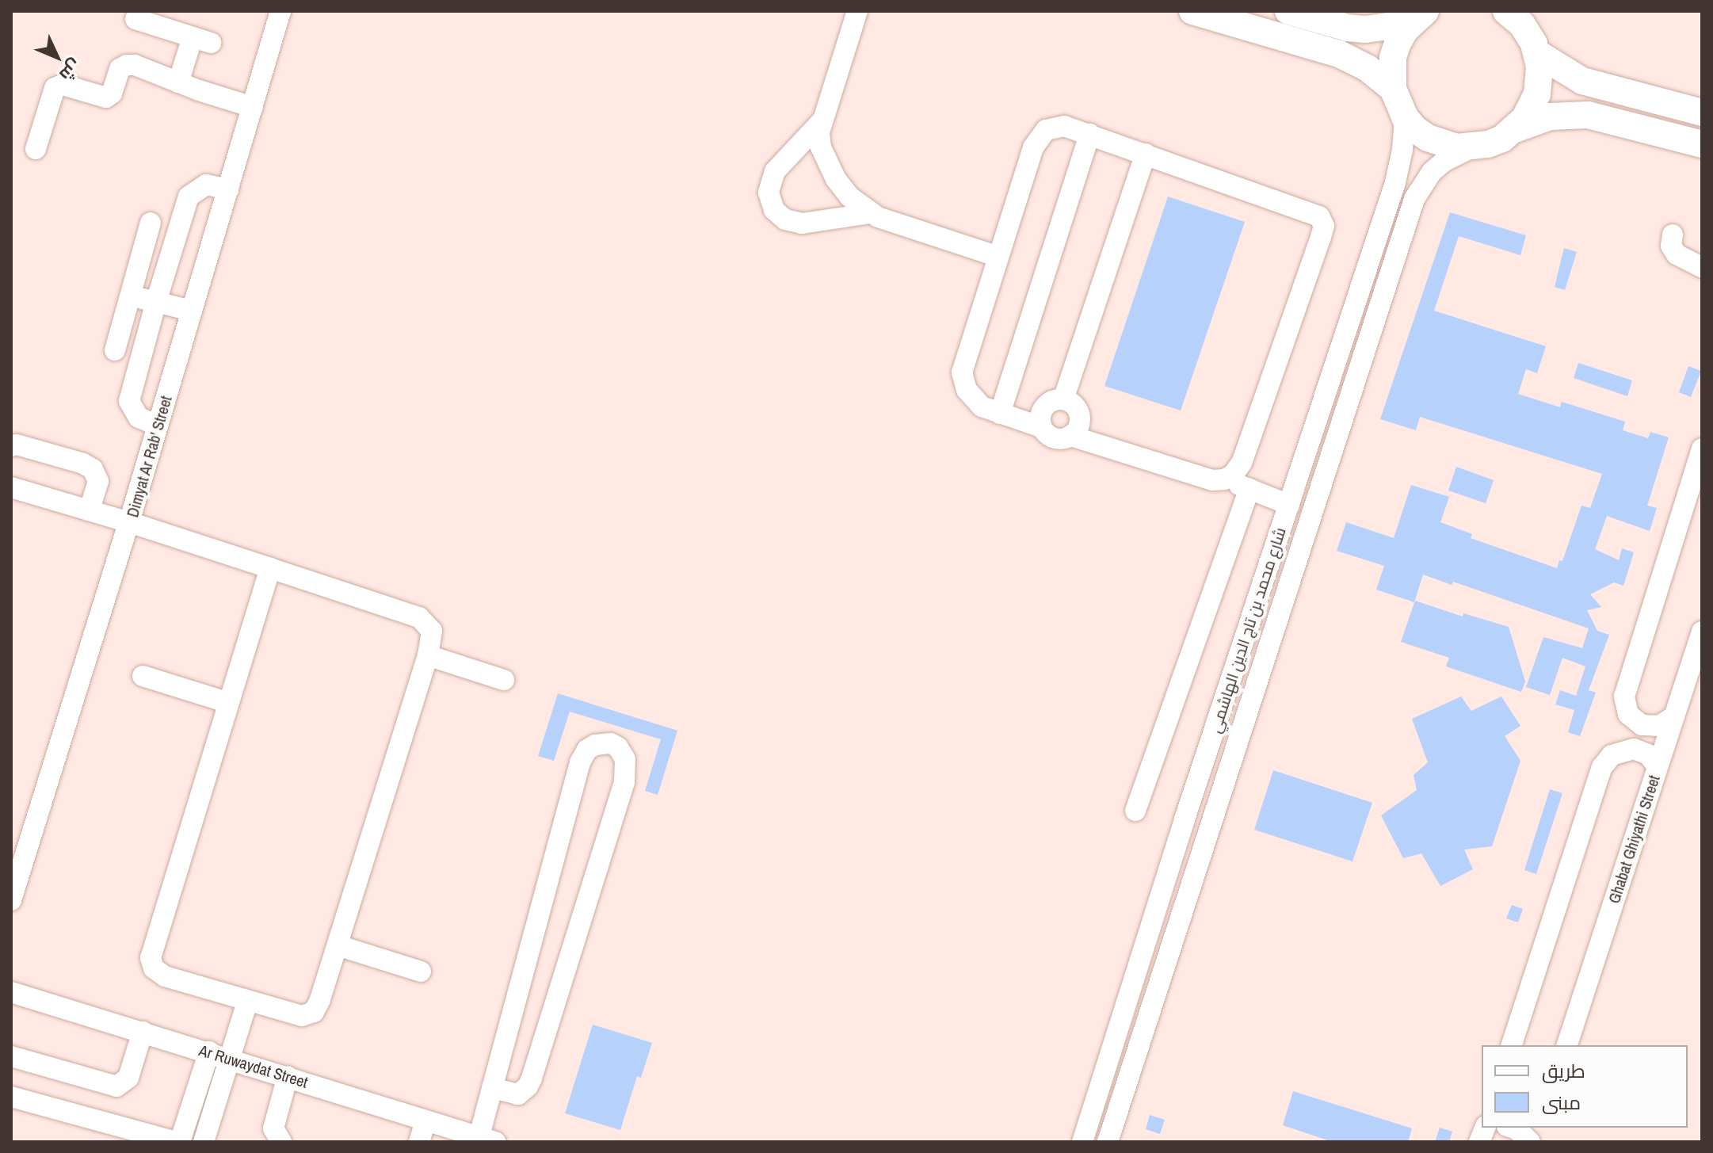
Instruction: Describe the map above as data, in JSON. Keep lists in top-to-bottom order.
{
  "streets": {
    "street": [
      "Dimyat Ar Rab' Street",
      "شارع محمد بن تاج الدين الهاشمي",
      "Ghabat Ghiyathi Street",
      "Ar Ruwaydat Street"
    ]
  },
  "legend": ["طريق", "مبنى"],
  "north": "bottom right"
}
